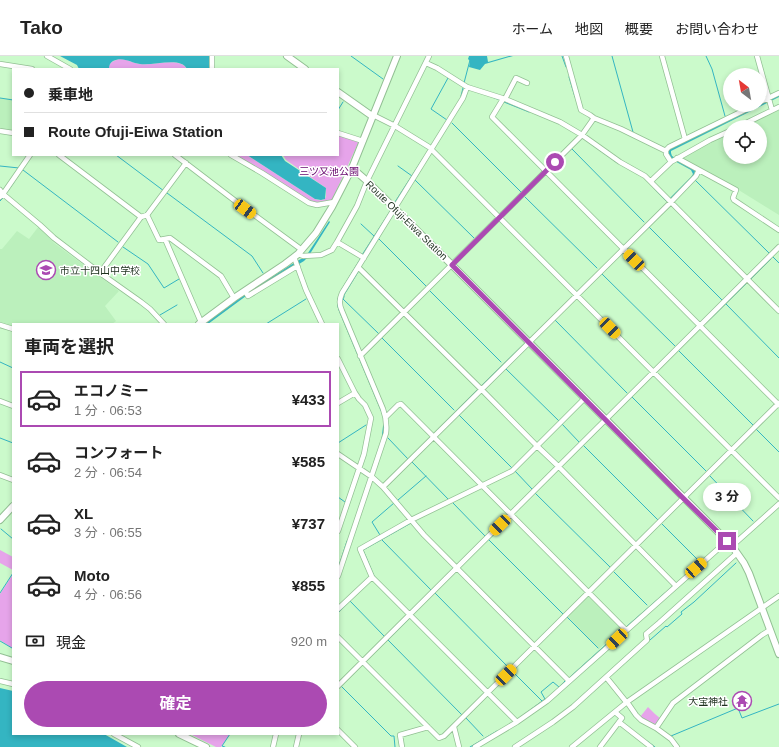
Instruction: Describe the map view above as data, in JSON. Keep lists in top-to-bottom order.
{
  "streets": {
    "main road": ["Route Ofuji-Eiwa Station"]
  },
  "parks": ["三ツ又池公園"],
  "places": {
    "school or university": ["市立十四山中学校"],
    "temple": ["大宝神社"]
  },
  "north": "top left",
  "page": {
    "header": "Tako",
    "nav": [
      "ホーム",
      "地図",
      "概要",
      "お問い合わせ"
    ],
    "banner": ["乗車地", "Route Ofuji-Eiwa Station"],
    "heading": "車両を選択",
    "list": [
      {
        "name": "エコノミー",
        "note": "1 分 · 06:53",
        "value": "¥433"
      },
      {
        "name": "コンフォート",
        "note": "2 分 · 06:54",
        "value": "¥585"
      },
      {
        "name": "XL",
        "note": "3 分 · 06:55",
        "value": "¥737"
      },
      {
        "name": "Moto",
        "note": "4 分 · 06:56",
        "value": "¥855"
      }
    ],
    "bubble": "3 分",
    "pay": ["現金", "920 m"],
    "buttons": "確定"
  }
}
